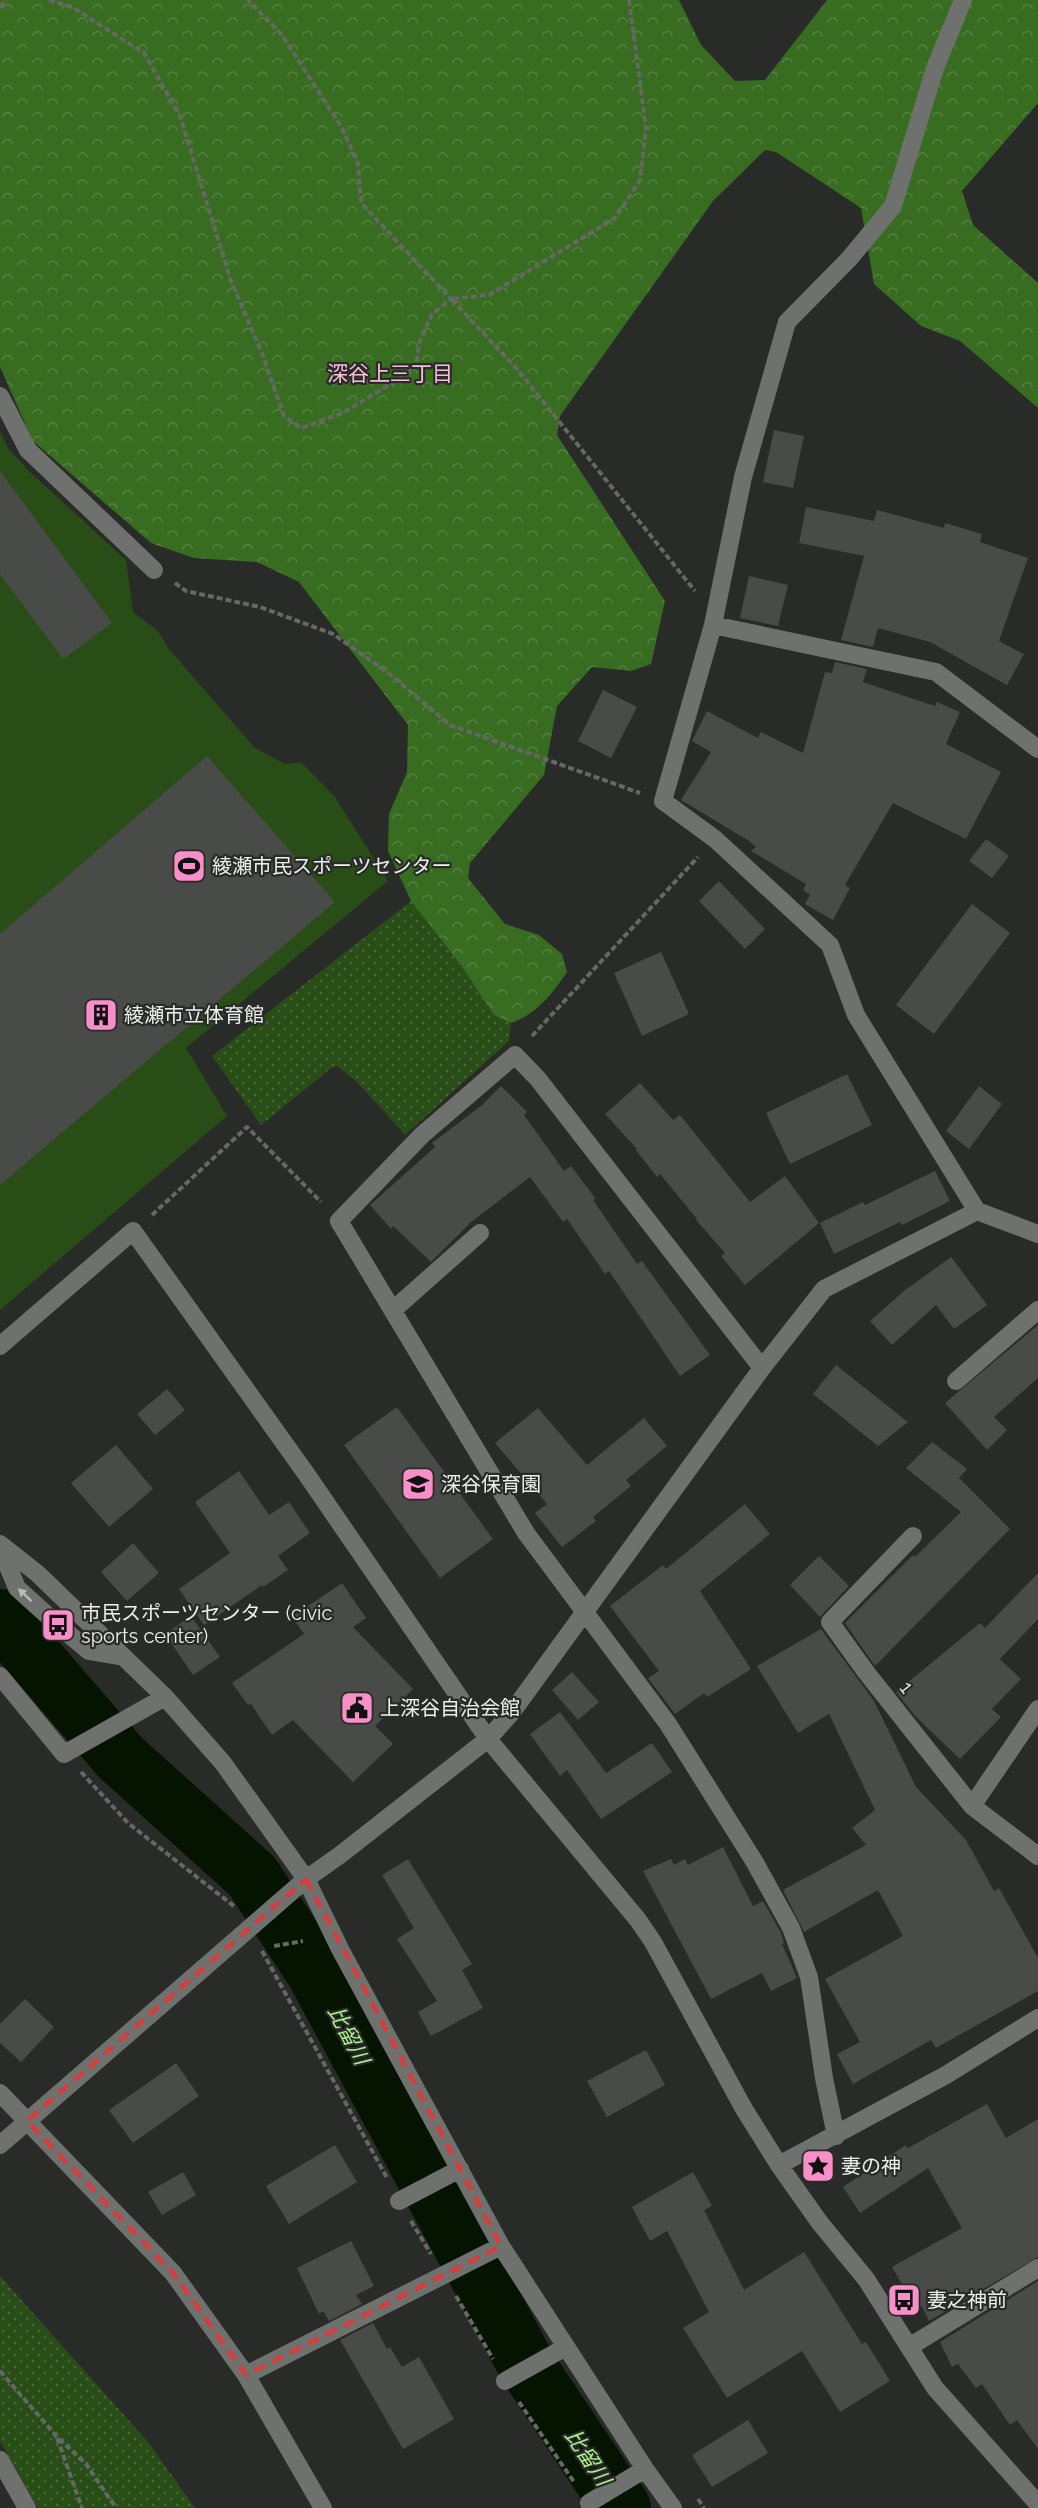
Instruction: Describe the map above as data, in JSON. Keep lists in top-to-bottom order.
{
  "streets": {
    "street": ["1"]
  },
  "districts": ["深谷上三丁目"],
  "water": ["比留川"],
  "places": {
    "sports": ["綾瀬市民スポーツセンター"],
    "building": ["綾瀬市立体育館"],
    "school or university": ["深谷保育園"],
    "bus stop": ["市民スポーツセンター (civic sports center)", "妻之神前"],
    "public building": ["上深谷自治会館"],
    "place": ["妻の神"]
  }
}
